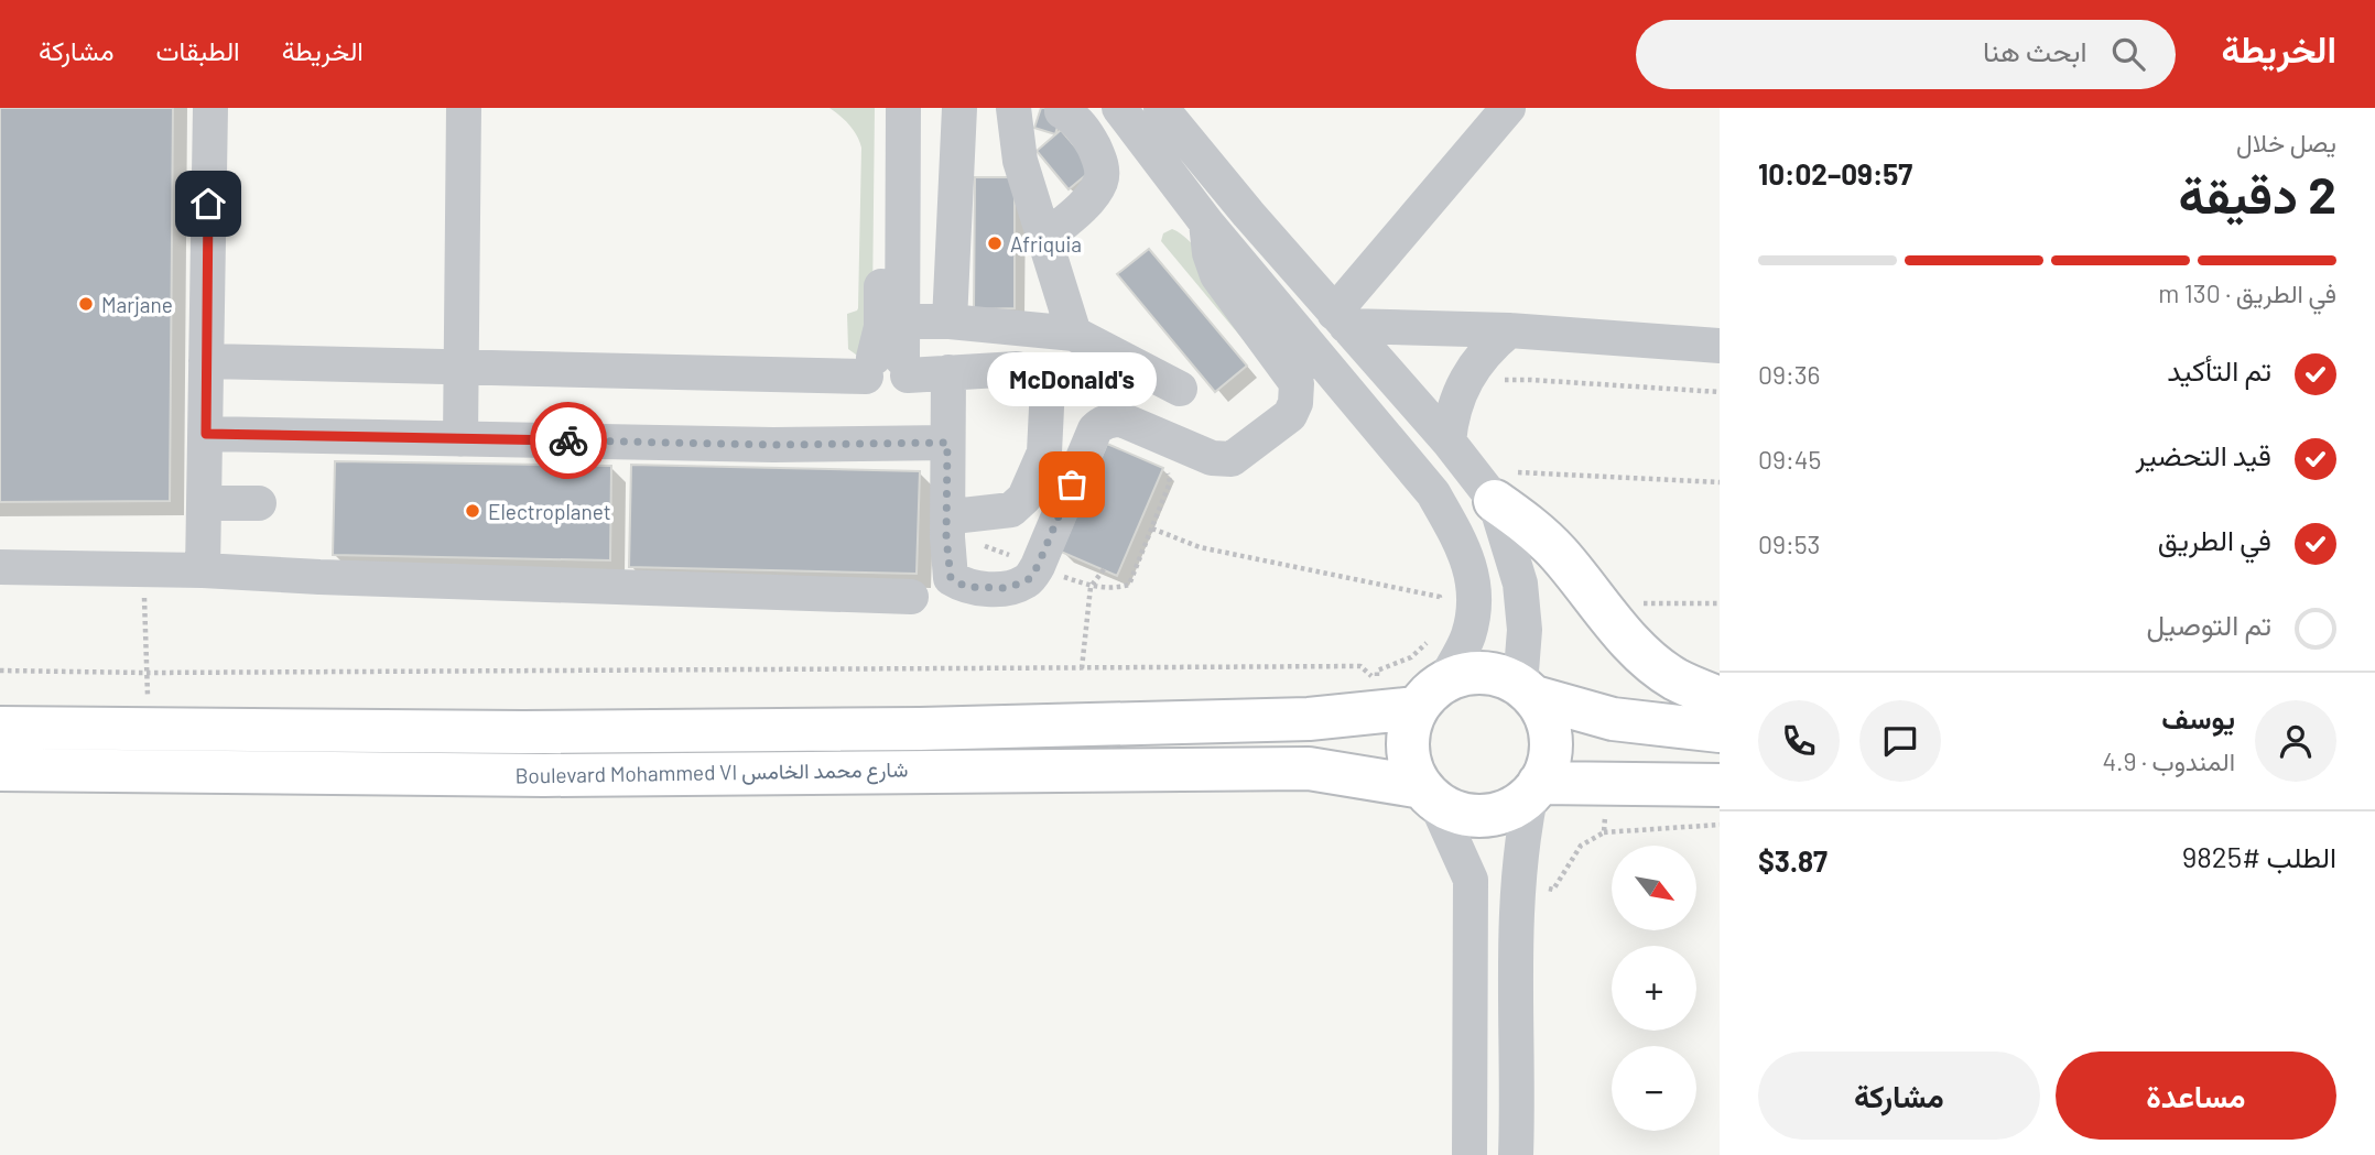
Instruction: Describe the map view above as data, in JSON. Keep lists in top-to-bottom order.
{
  "streets": {
    "main road": ["Boulevard Mohammed VI شارع محمد الخامس"]
  },
  "places": [
    "Afriquia",
    "Marjane",
    "McDonald's",
    "Electroplanet"
  ],
  "north": "bottom right",
  "page": {
    "header": "الخريطة",
    "search": "ابحث هنا",
    "nav": ["الخريطة", "الطبقات", "مشاركة"],
    "heading": ["2 دقيقة", "يصل خلال", "09:57–10:02"],
    "panel": [
      "يوسف",
      "المندوب · 4.9",
      "الطلب #9825",
      "$3.87"
    ],
    "bar": "في الطريق · 130 m",
    "list": [
      ["تم التأكيد", "09:36"],
      ["قيد التحضير", "09:45"],
      ["في الطريق", "09:53"],
      "تم التوصيل"
    ],
    "bubble": "McDonald's",
    "map_buttons": ["+", "−"],
    "buttons": ["مساعدة", "مشاركة"]
  }
}
